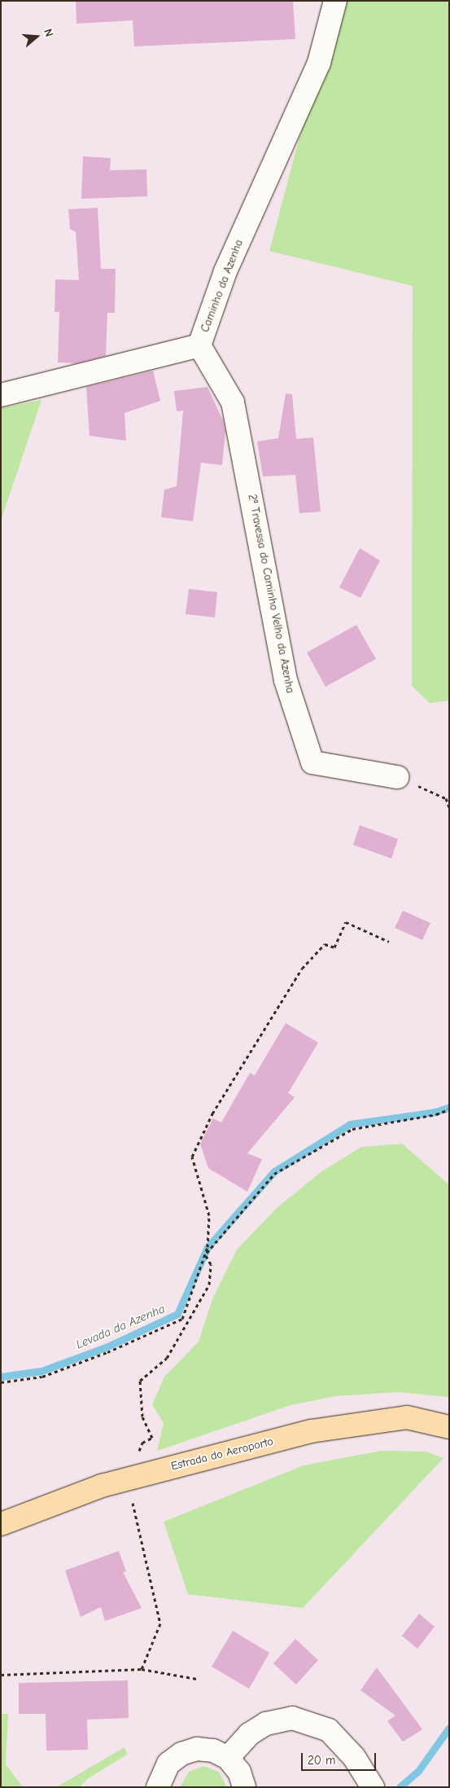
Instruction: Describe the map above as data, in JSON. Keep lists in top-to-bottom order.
{
  "streets": {
    "main road": ["Estrada do Aeroporto"],
    "street": ["Caminho da Azenha", "2ª Travessa do Caminho Velho da Azenha"]
  },
  "crossings": [
    ["Caminho da Azenha", "2ª Travessa do Caminho Velho da Azenha"]
  ],
  "water": ["Levada da Azenha"],
  "scale_bar": "20 m",
  "north": "right"
}
